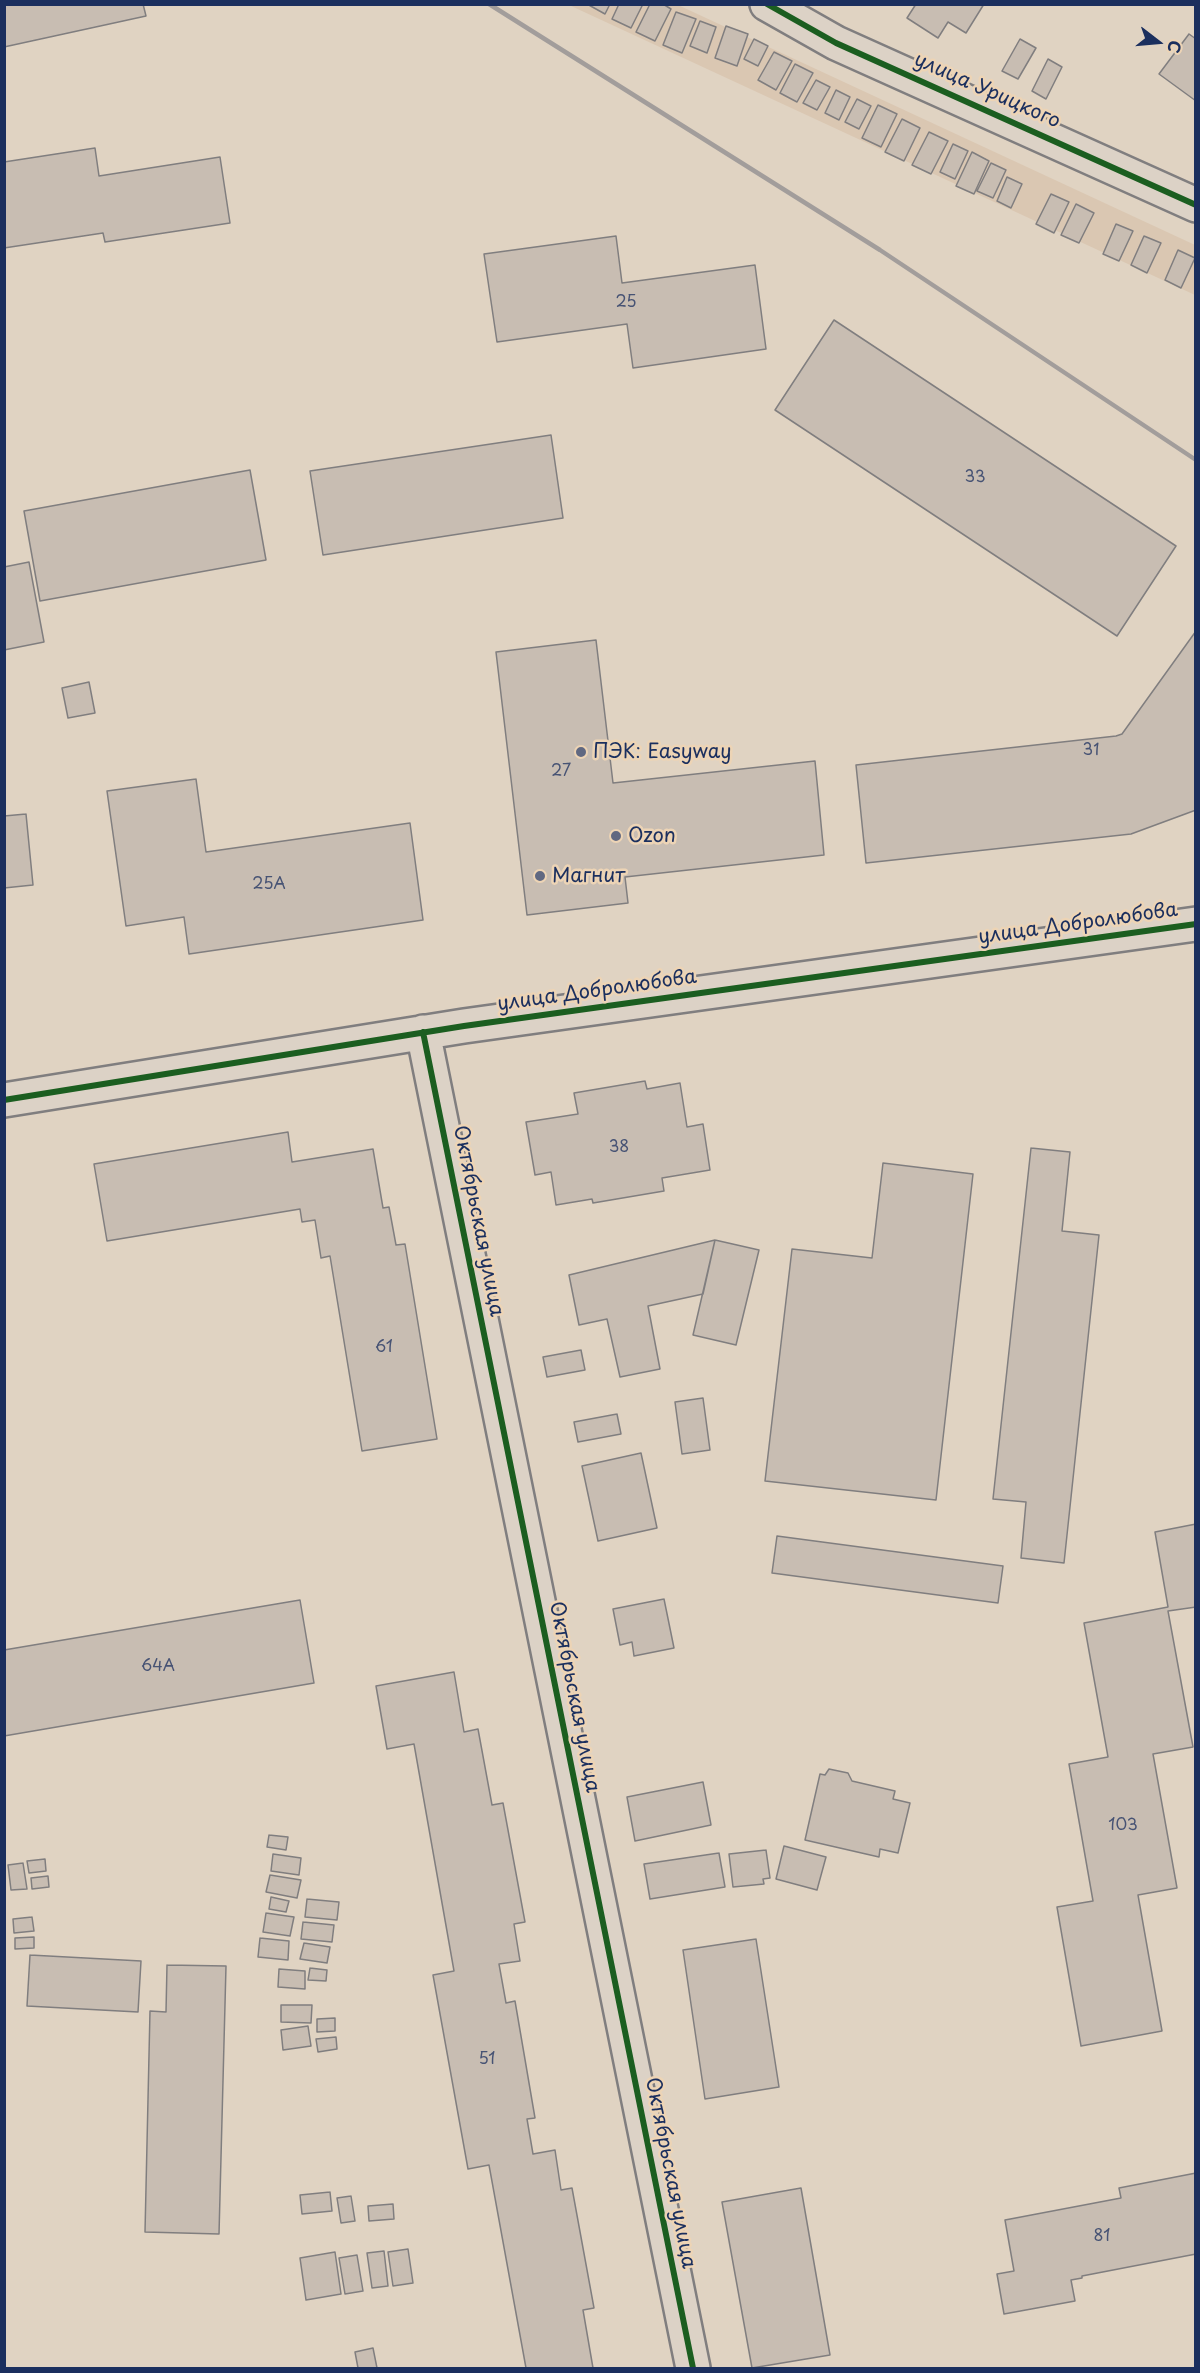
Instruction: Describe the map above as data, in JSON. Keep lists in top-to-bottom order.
{
  "streets": {
    "street": ["улица Урицкого", "улица Добролюбова", "Октябрьская улица"]
  },
  "crossings": [
    ["улица Добролюбова", "Октябрьская улица"]
  ],
  "places": ["ПЭК: Easyway", "Ozon", "Магнит"],
  "house_numbers": [
    "25",
    "33",
    "31",
    "27",
    "25А",
    "38",
    "61",
    "64А",
    "103",
    "51",
    "81"
  ],
  "north": "right"
}
